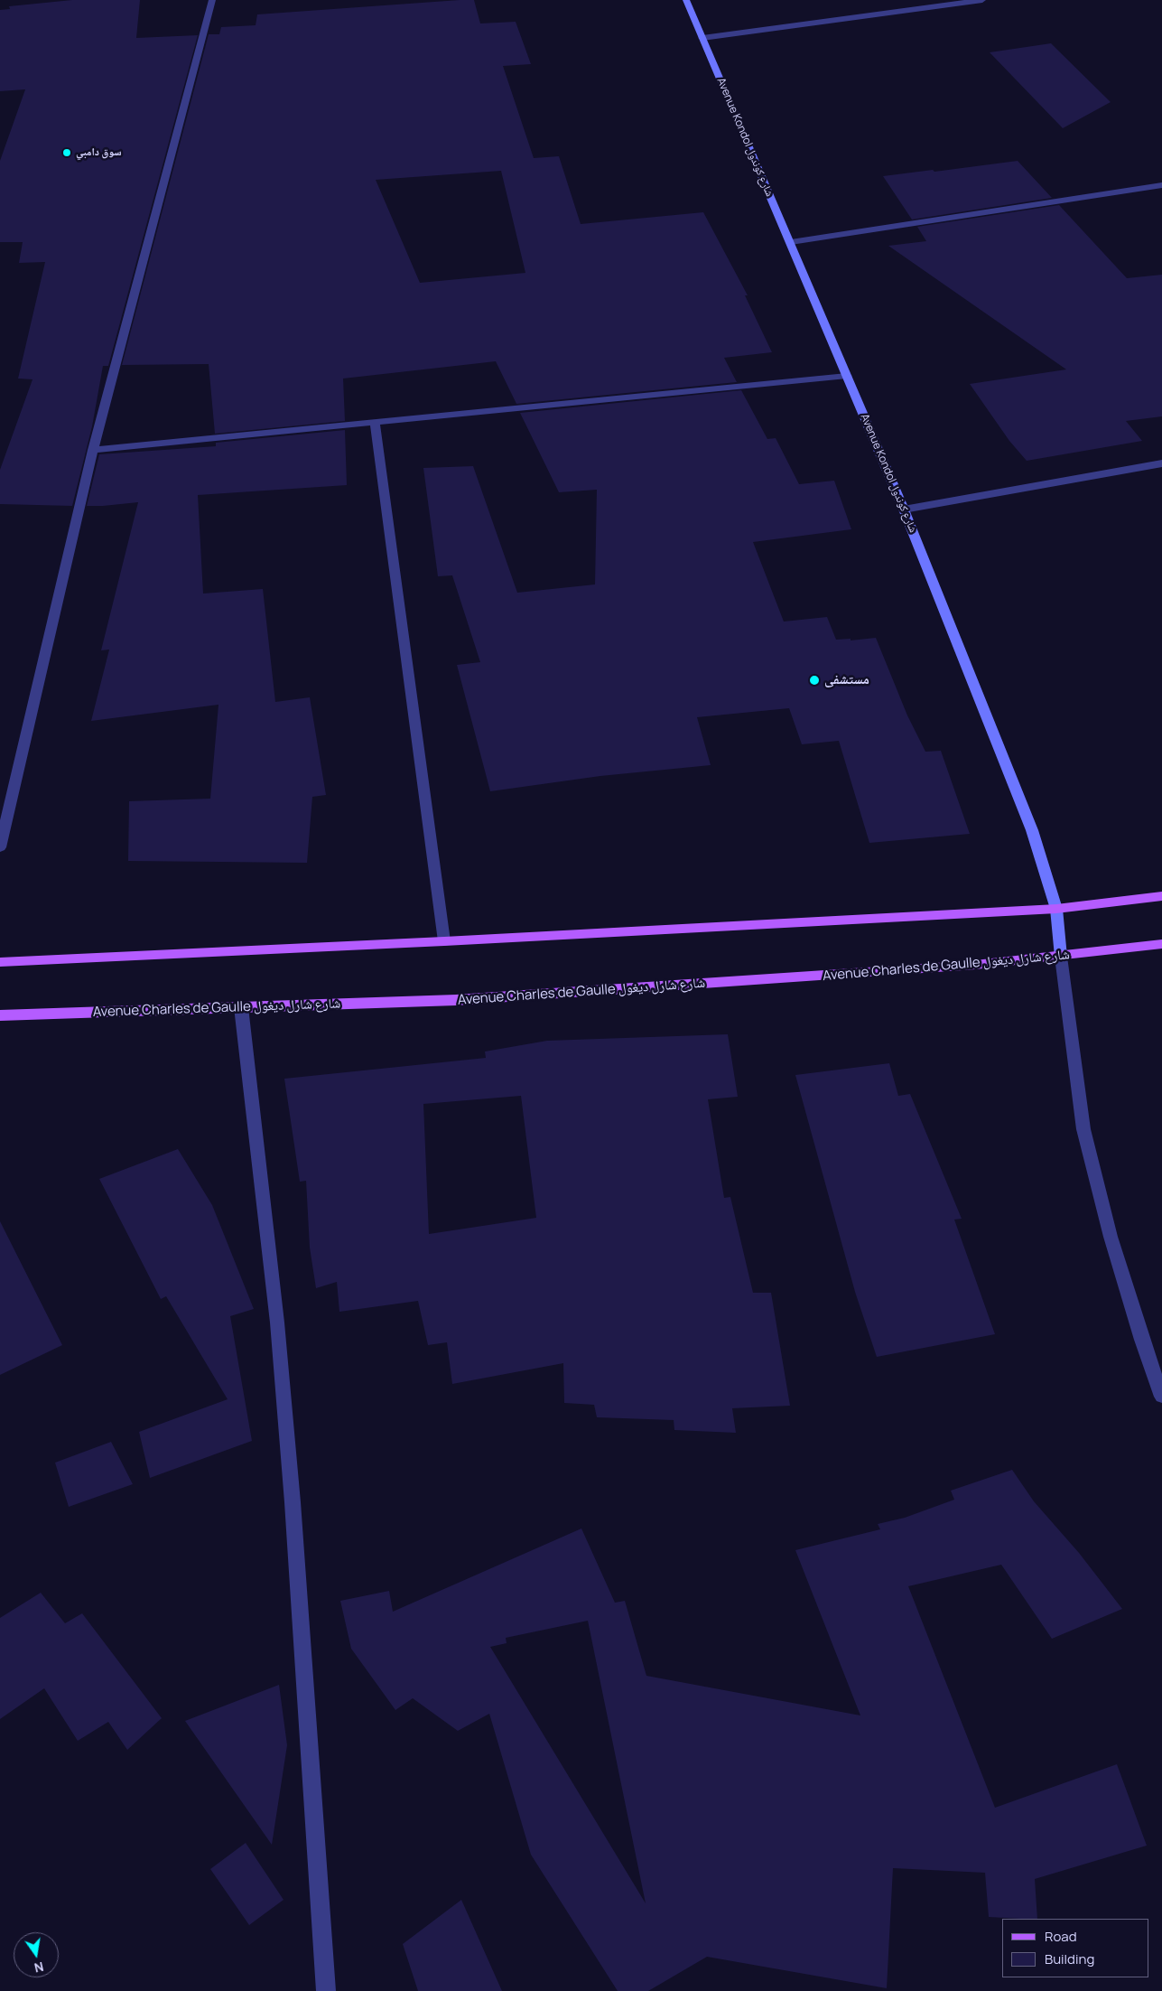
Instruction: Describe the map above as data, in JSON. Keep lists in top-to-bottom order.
{
  "streets": {
    "main road": ["Avenue Charles de Gaulle شارع شارل ديغول"],
    "street": ["Avenue Kondol شارع كوندول"]
  },
  "crossings": [
    ["Avenue Kondol شارع كوندول", "Avenue Charles de Gaulle شارع شارل ديغول"]
  ],
  "places": ["سوق دامبي", "مستشفى"],
  "legend": ["Road", "Building"],
  "north": "bottom"
}
